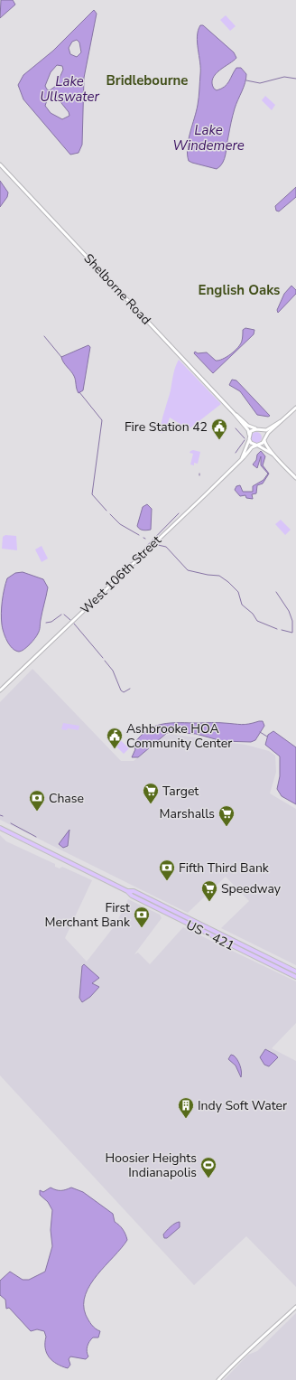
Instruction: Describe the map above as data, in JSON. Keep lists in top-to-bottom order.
{
  "streets": {
    "main road": ["US - 421"],
    "street": ["Shelborne Road", "West 106th Street"]
  },
  "crossings": [
    ["Shelborne Road", "West 106th Street"]
  ],
  "districts": ["Bridlebourne", "English Oaks"],
  "water": ["Lake Ullswater", "Lake Windemere"],
  "places": {
    "public building": ["Fire Station 42", "Ashbrooke HOA Community Center"],
    "supermarket": ["Target", "Marshalls", "Speedway"],
    "bank": ["Chase", "Fifth Third Bank", "First Merchant Bank"],
    "building": ["Indy Soft Water"],
    "sports": ["Hoosier Heights Indianapolis"]
  }
}
